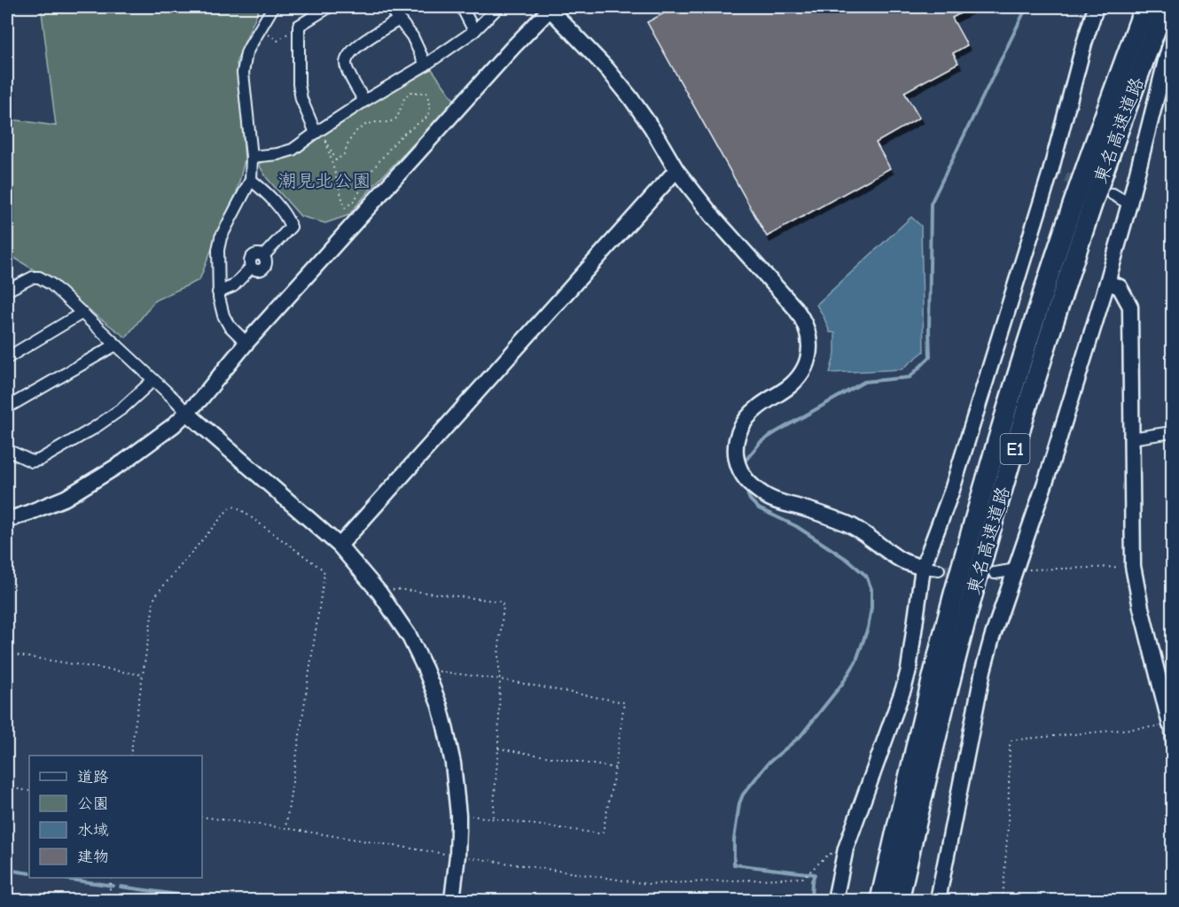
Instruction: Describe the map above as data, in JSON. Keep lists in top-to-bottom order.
{
  "streets": {
    "highway": ["東名高速道路", "E1"]
  },
  "parks": ["潮見北公園"],
  "legend": [
    "道路",
    "公園",
    "水域",
    "建物"
  ]
}
